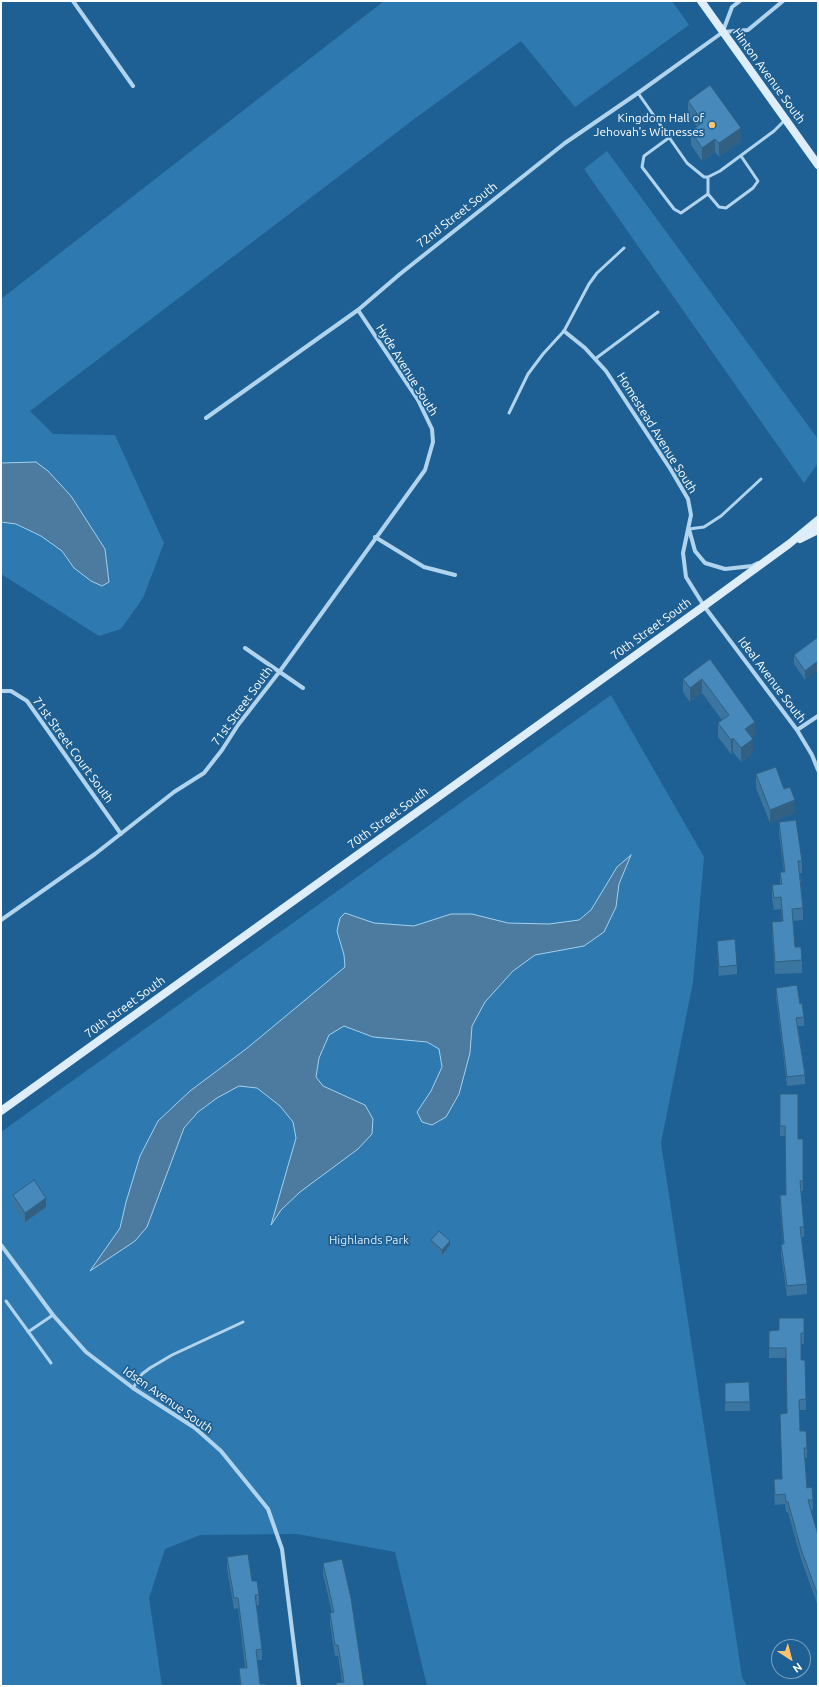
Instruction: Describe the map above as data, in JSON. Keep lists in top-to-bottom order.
{
  "streets": {
    "main road": ["Hinton Avenue South", "70th Street South"],
    "street": [
      "72nd Street South",
      "Hyde Avenue South",
      "Homestead Avenue South",
      "Ideal Avenue South",
      "71st Street South",
      "71st Street Court South",
      "Idsen Avenue South"
    ]
  },
  "crossings": [
    ["Hinton Avenue South", "72nd Street South"],
    ["72nd Street South", "Hyde Avenue South"],
    ["Hyde Avenue South", "71st Street South"],
    ["Homestead Avenue South", "70th Street South"],
    ["Homestead Avenue South", "Ideal Avenue South"],
    ["70th Street South", "Ideal Avenue South"],
    ["71st Street South", "71st Street Court South"]
  ],
  "parks": ["Highlands Park"],
  "places": ["Kingdom Hall of Jehovah's Witnesses"],
  "north": "bottom right"
}
